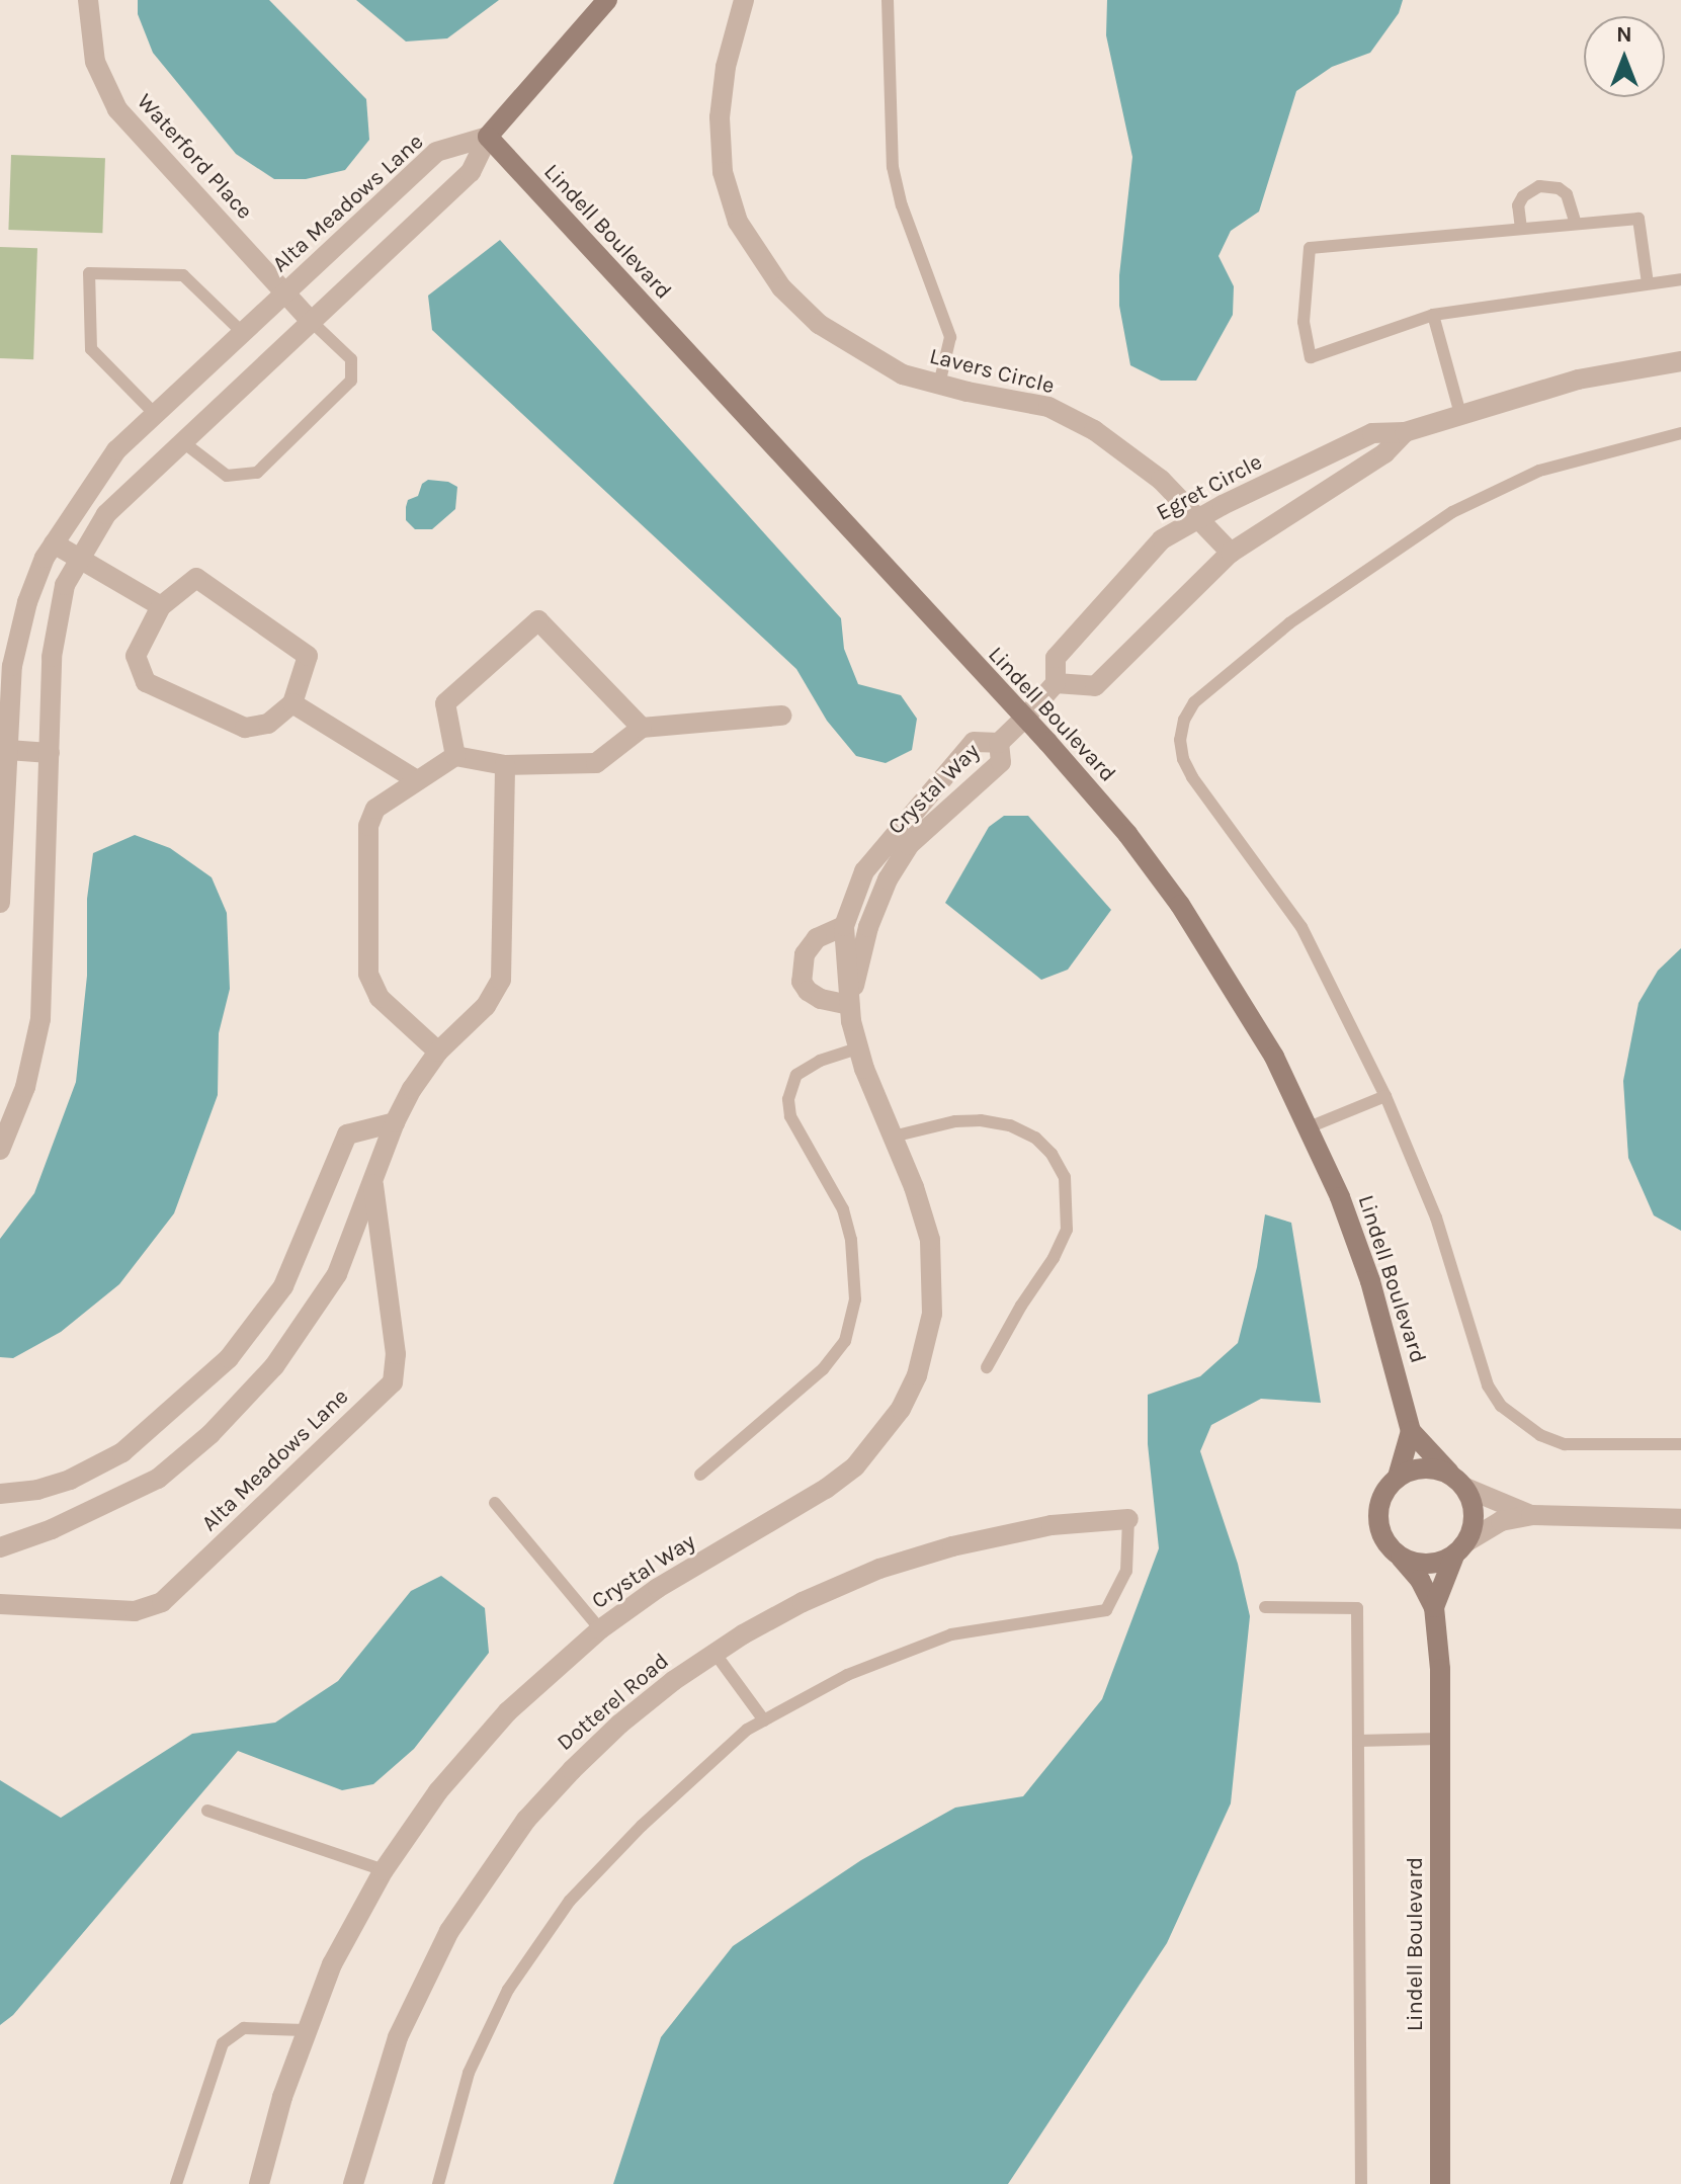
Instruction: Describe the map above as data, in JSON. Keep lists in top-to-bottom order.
{
  "streets": {
    "street": [
      "Waterford Place",
      "Alta Meadows Lane",
      "Lindell Boulevard",
      "Lavers Circle",
      "Egret Circle",
      "Crystal Way",
      "Dotterel Road"
    ]
  },
  "crossings": [
    ["Waterford Place", "Alta Meadows Lane"],
    ["Alta Meadows Lane", "Lindell Boulevard"],
    ["Lindell Boulevard", "Egret Circle"],
    ["Lindell Boulevard", "Crystal Way"],
    ["Lavers Circle", "Egret Circle"],
    ["Egret Circle", "Crystal Way"]
  ],
  "north": "top"
}
